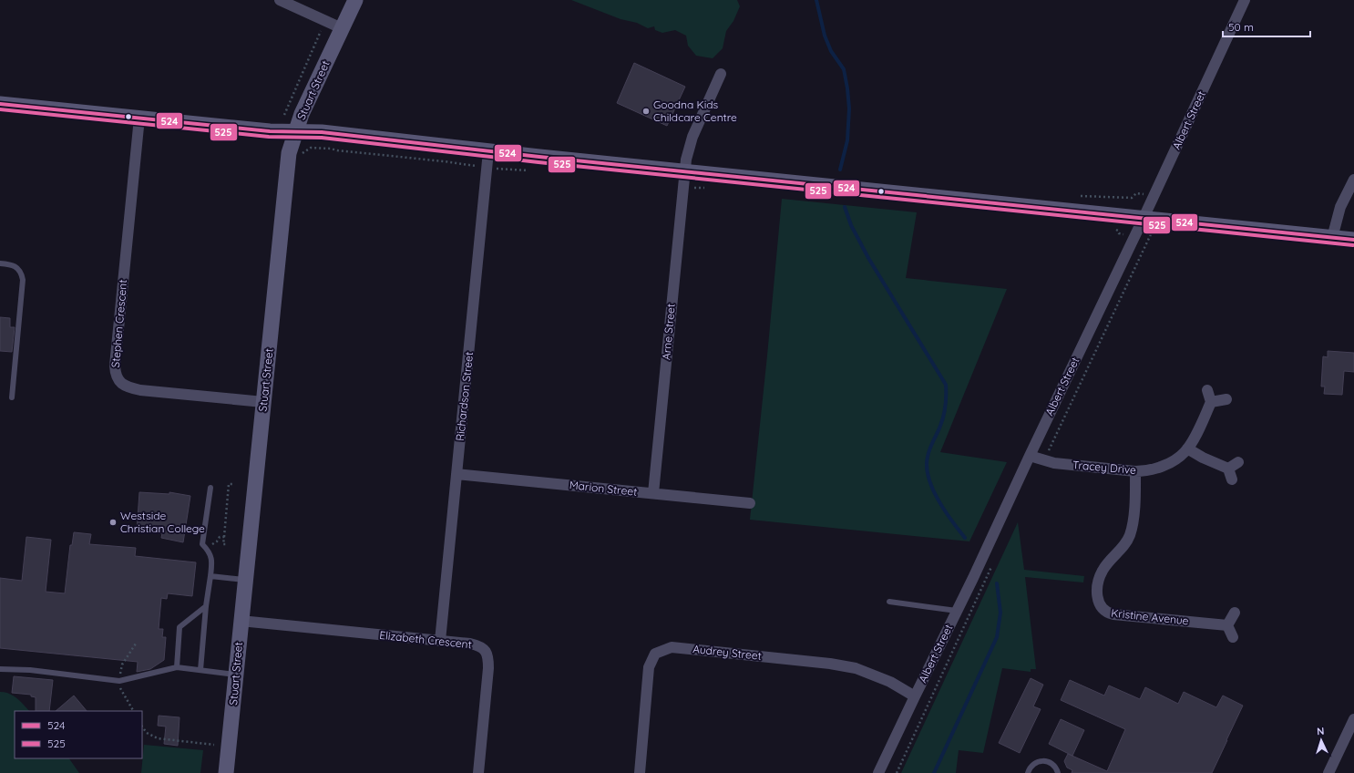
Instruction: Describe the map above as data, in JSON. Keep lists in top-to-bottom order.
{
  "streets": {
    "street": [
      "Stuart Street",
      "Albert Street",
      "Stephen Crescent",
      "Arne Street",
      "Richardson Street",
      "Tracey Drive",
      "Marion Street",
      "Kristine Avenue",
      "Elizabeth Crescent",
      "Audrey Street"
    ]
  },
  "crossings": [
    ["Stuart Street", "Stephen Crescent"],
    ["Stuart Street", "Elizabeth Crescent"],
    ["Albert Street", "Tracey Drive"],
    ["Albert Street", "Audrey Street"],
    ["Arne Street", "Marion Street"],
    ["Richardson Street", "Marion Street"],
    ["Richardson Street", "Elizabeth Crescent"],
    ["Tracey Drive", "Kristine Avenue"]
  ],
  "places": ["Goodna Kids Childcare Centre", "Westside Christian College"],
  "lines": ["transit line 524", "transit line 525"],
  "legend": ["524", "525"],
  "scale_bar": "50 m",
  "north": "top"
}
